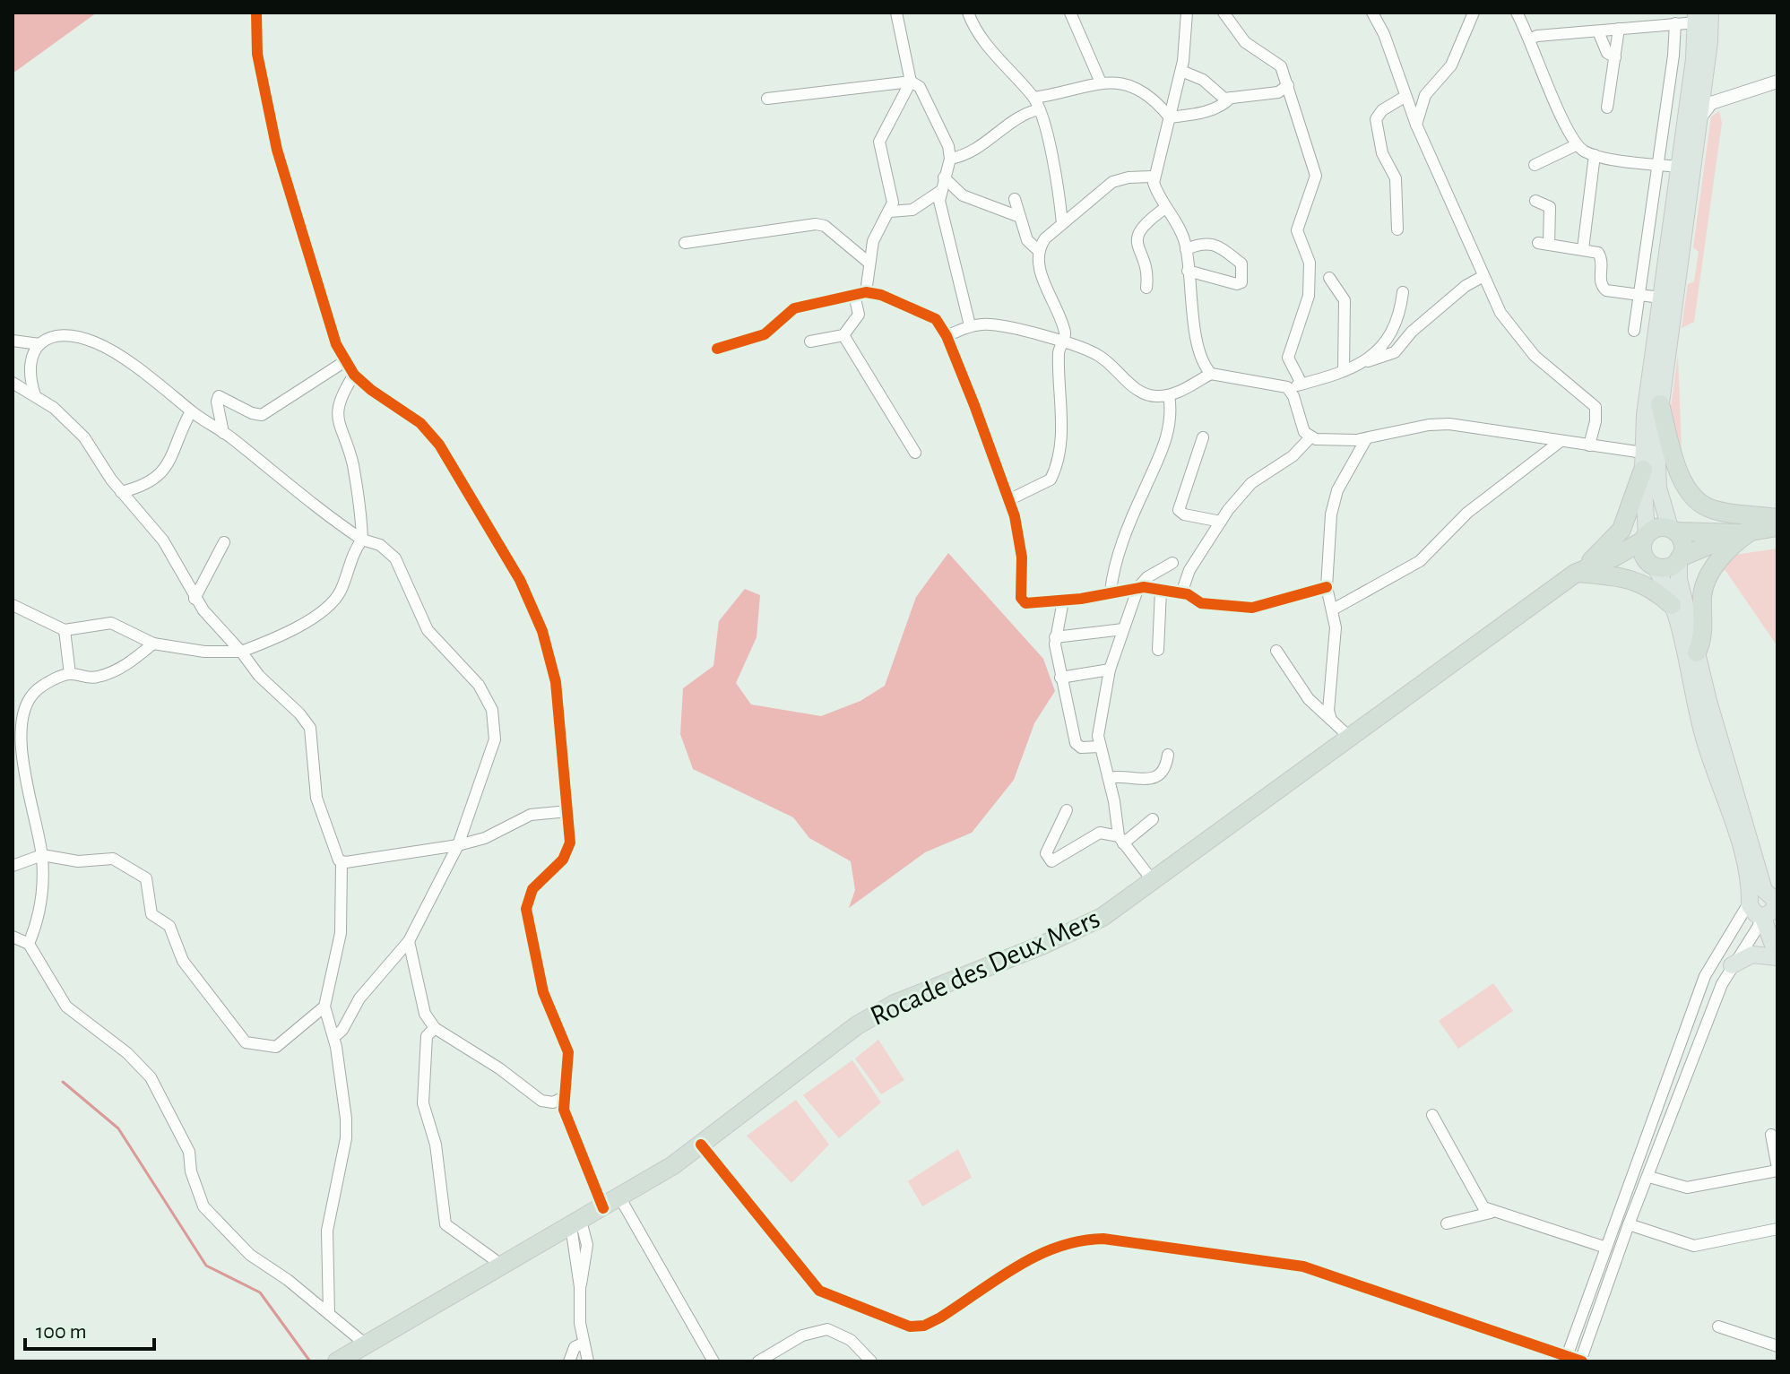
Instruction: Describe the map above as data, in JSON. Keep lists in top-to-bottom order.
{
  "streets": {
    "highway": ["Rocade des Deux Mers"]
  },
  "scale_bar": "100 m"
}
